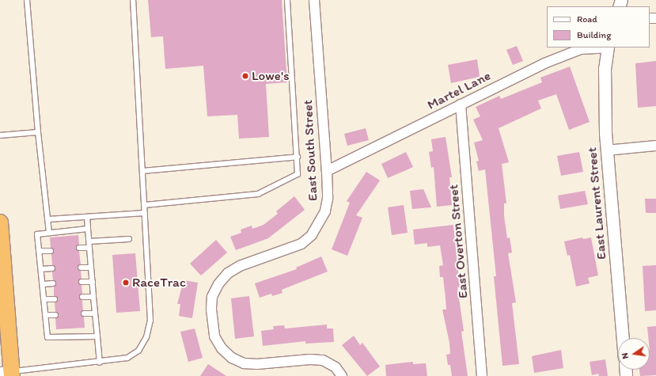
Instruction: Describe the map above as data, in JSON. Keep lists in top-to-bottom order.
{
  "streets": {
    "street": [
      "Martel Lane",
      "East South Street",
      "East Laurent Street",
      "East Overton Street"
    ]
  },
  "crossings": [
    ["Martel Lane", "East South Street"],
    ["Martel Lane", "East Laurent Street"],
    ["Martel Lane", "East Overton Street"]
  ],
  "places": ["Lowe's", "RaceTrac"],
  "legend": ["Road", "Building"],
  "north": "left"
}
